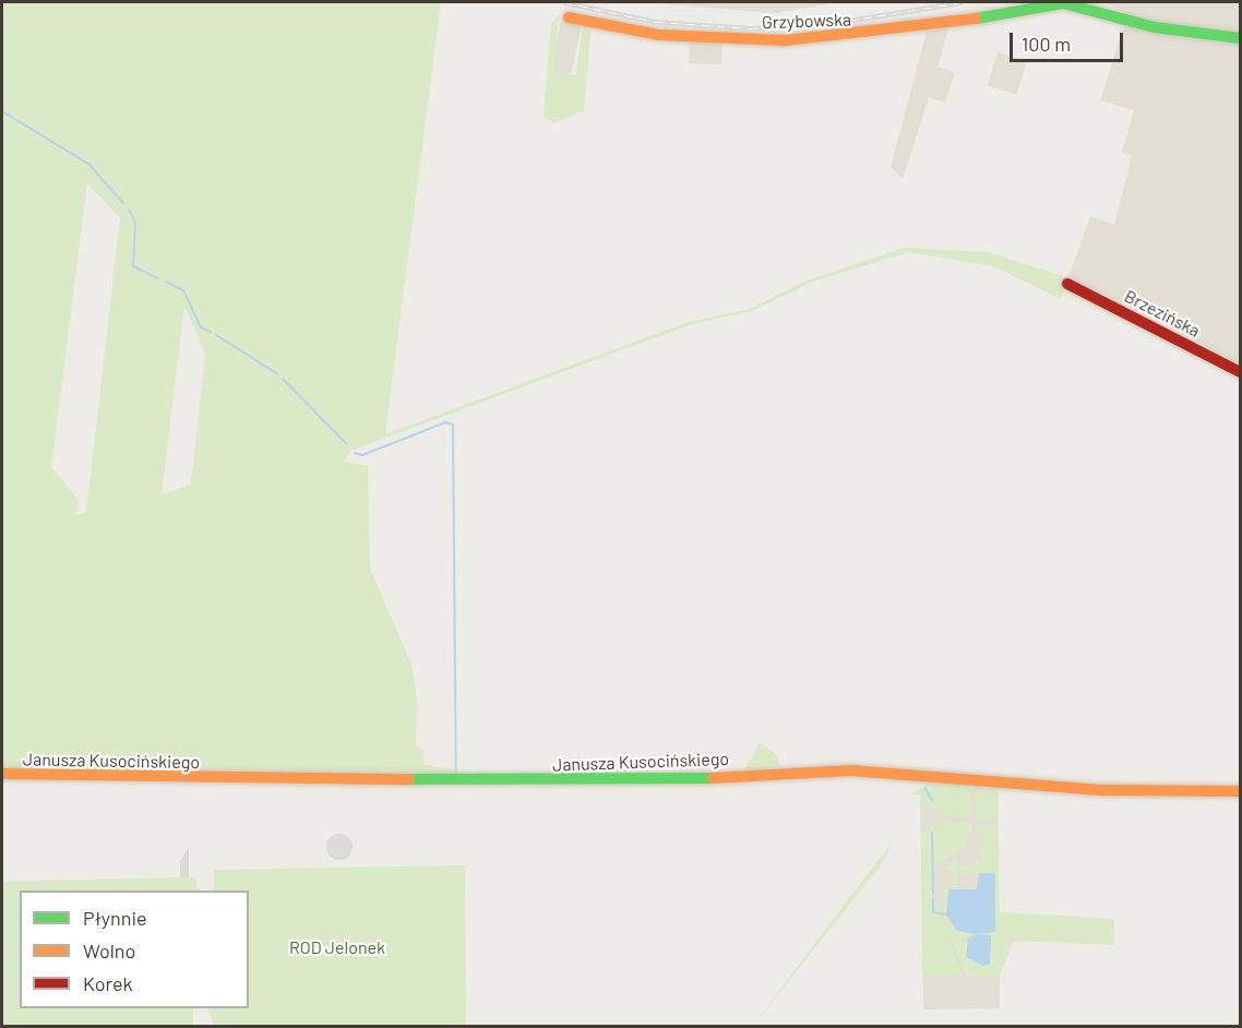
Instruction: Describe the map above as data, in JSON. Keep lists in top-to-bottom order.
{
  "streets": {
    "street": ["Grzybowska", "Brzezińska", "Janusza Kusocińskiego"]
  },
  "parks": ["ROD Jelonek"],
  "legend": ["Płynnie", "Wolno", "Korek"],
  "scale_bar": "100 m"
}
